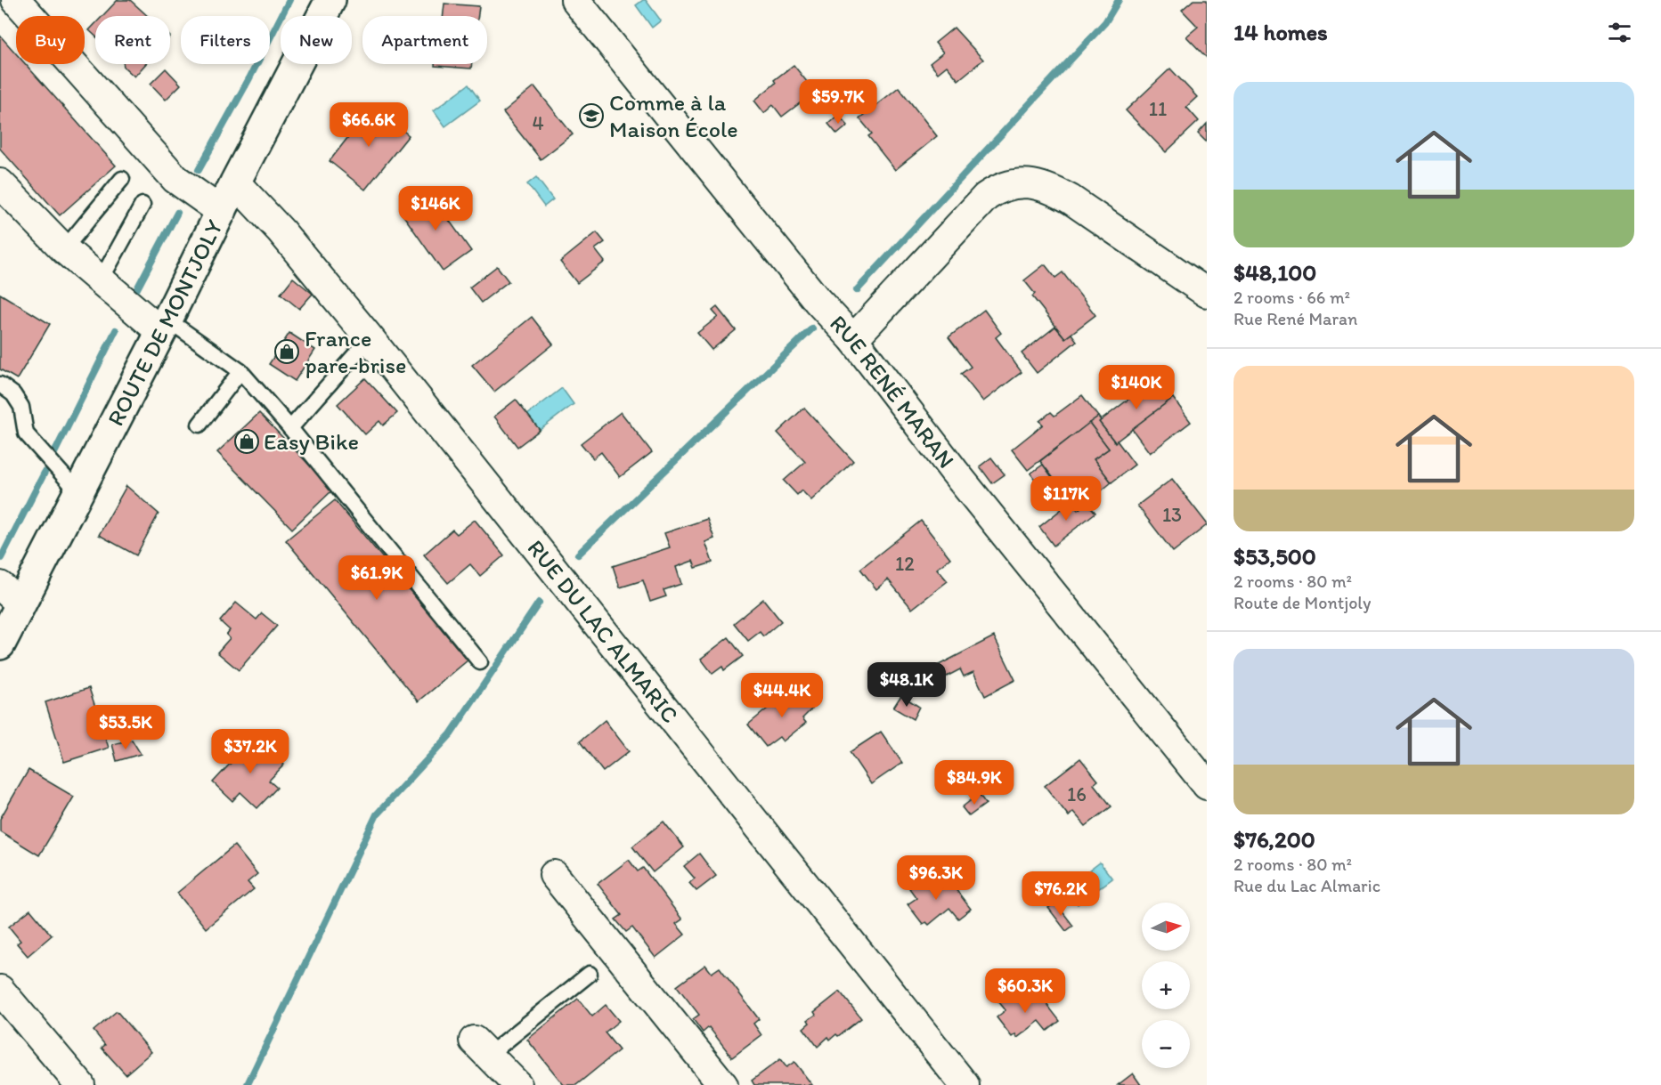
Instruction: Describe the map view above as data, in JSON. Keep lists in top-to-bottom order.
{
  "streets": {
    "main road": ["ROUTE DE MONTJOLY"],
    "street": ["RUE RENÉ MARAN", "RUE DU LAC ALMARIC"]
  },
  "crossings": [
    ["ROUTE DE MONTJOLY", "RUE DU LAC ALMARIC"]
  ],
  "places": {
    "school or university": ["Comme à la Maison École"],
    "shop": ["France pare-brise", "Easy Bike"]
  },
  "house_numbers": [
    "11",
    "4",
    "13",
    "12",
    "16"
  ],
  "north": "right",
  "page": {
    "heading": "14 homes",
    "chip": [
      "Buy",
      "Rent",
      "Filters",
      "New",
      "Apartment"
    ],
    "list": [
      {
        "name": "$48,100",
        "note": "2 rooms · 66 m² · Rue René Maran"
      },
      {
        "name": "$53,500",
        "note": "2 rooms · 80 m² · Route de Montjoly"
      },
      {
        "name": "$76,200",
        "note": "2 rooms · 80 m² · Rue du Lac Almaric"
      }
    ],
    "price": [
      "$59.7K",
      "$66.6K",
      "$146K",
      "$140K",
      "$117K",
      "$61.9K",
      "$48.1K",
      "$44.4K",
      "$53.5K",
      "$37.2K",
      "$84.9K",
      "$96.3K",
      "$76.2K",
      "$60.3K"
    ],
    "map_buttons": ["+", "−"]
  }
}
